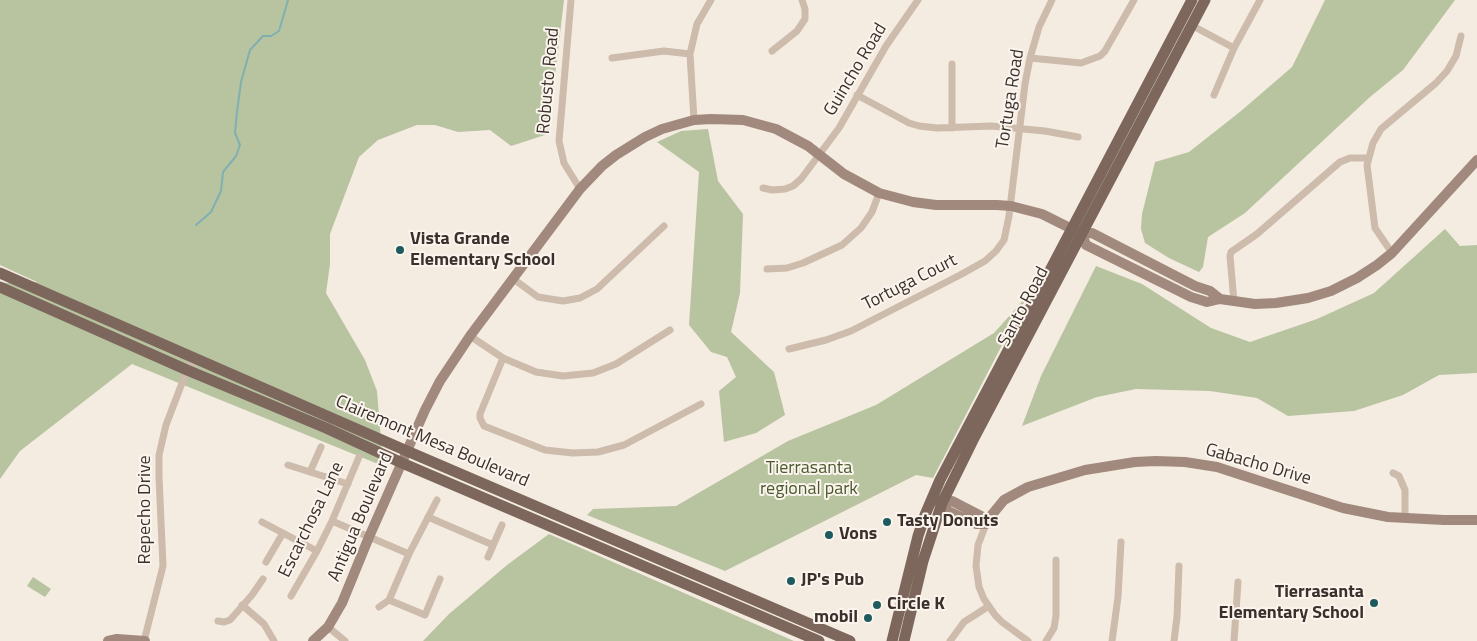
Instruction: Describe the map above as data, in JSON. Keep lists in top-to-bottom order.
{
  "streets": {
    "main road": ["Santo Road", "Clairemont Mesa Boulevard"],
    "street": [
      "Guincho Road",
      "Robusto Road",
      "Tortuga Road",
      "Tortuga Court",
      "Gabacho Drive",
      "Repecho Drive",
      "Antigua Boulevard",
      "Escarchosa Lane"
    ]
  },
  "crossings": [
    ["Guincho Road", "Antigua Boulevard"],
    ["Robusto Road", "Antigua Boulevard"],
    ["Tortuga Road", "Tortuga Court"],
    ["Tortuga Road", "Antigua Boulevard"],
    ["Tortuga Court", "Antigua Boulevard"],
    ["Santo Road", "Antigua Boulevard"],
    ["Clairemont Mesa Boulevard", "Repecho Drive"],
    ["Clairemont Mesa Boulevard", "Antigua Boulevard"]
  ],
  "parks": ["Tierrasanta regional park"],
  "places": [
    "Vista Grande Elementary School",
    "Tasty Donuts",
    "Vons",
    "JP's Pub",
    "Tierrasanta Elementary School",
    "Circle K",
    "mobil"
  ]
}
